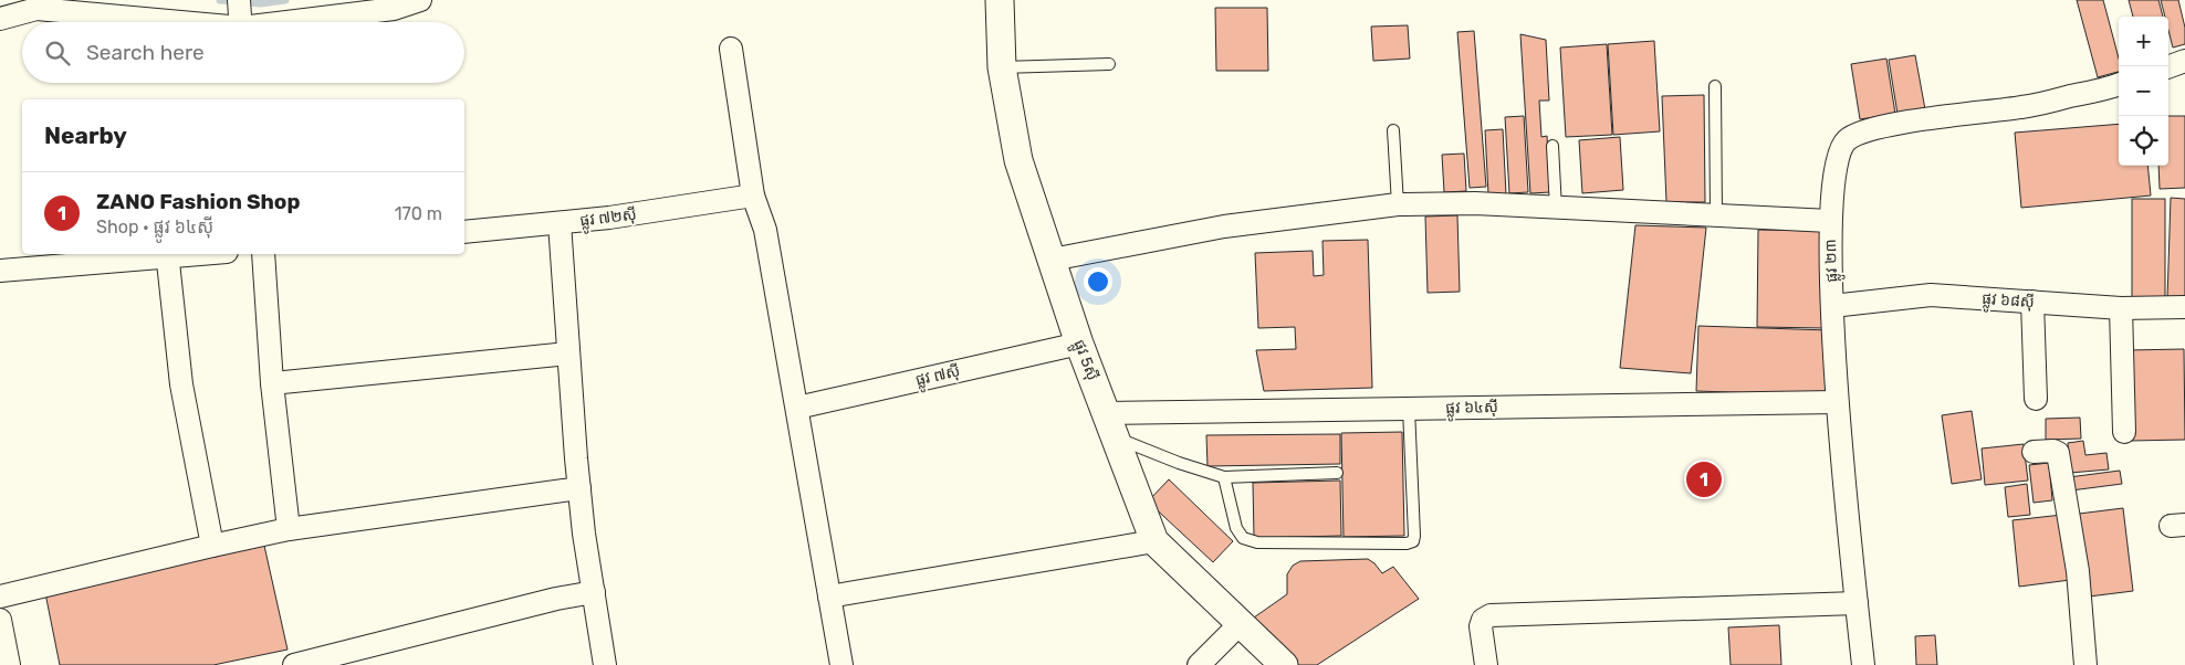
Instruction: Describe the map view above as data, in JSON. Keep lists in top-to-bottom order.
{
  "streets": {
    "street": [
      "ផ្លូវ ៧២ស៊ី",
      "ផ្លូវ ២៣",
      "ផ្លូវ ៦៨ស៊ី",
      "ផ្លូវ 5ស៊ី",
      "ផ្លូវ ៧ស៊ី",
      "ផ្លូវ ៦៤ស៊ី"
    ]
  },
  "crossings": [
    ["ផ្លូវ ២៣", "ផ្លូវ ៦៨ស៊ី"],
    ["ផ្លូវ ២៣", "ផ្លូវ ៦៤ស៊ី"],
    ["ផ្លូវ 5ស៊ី", "ផ្លូវ ៧ស៊ី"],
    ["ផ្លូវ 5ស៊ី", "ផ្លូវ ៦៤ស៊ី"]
  ],
  "page": {
    "map_buttons": ["+", "−"],
    "search": "Search here",
    "heading": "Nearby",
    "list": [
      {
        "mark": "1",
        "name": "ZANO Fashion Shop",
        "note": "Shop · ផ្លូវ ៦៤ស៊ី",
        "value": "170 m"
      }
    ],
    "pins": "1"
  }
}
